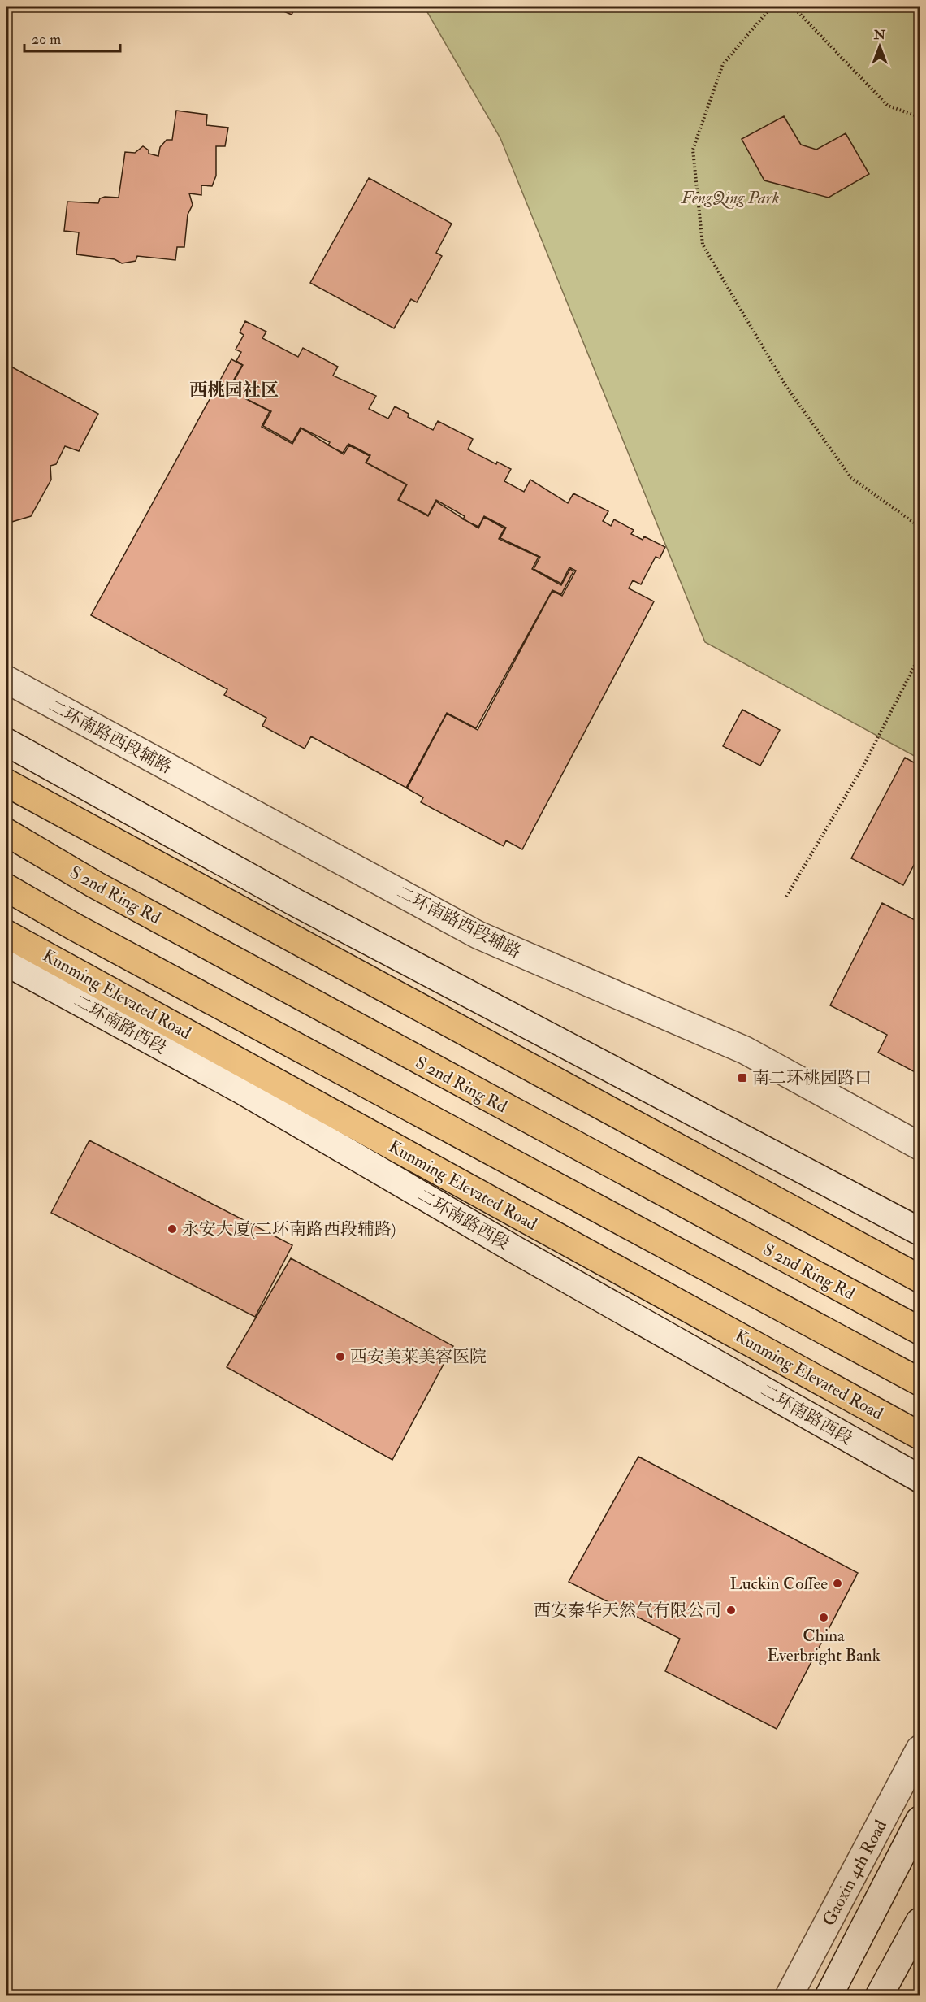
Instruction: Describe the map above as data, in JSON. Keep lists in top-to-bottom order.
{
  "streets": {
    "highway": ["S 2nd Ring Rd", "Kunming Elevated Road"],
    "main road": ["二环南路西段辅路", "二环南路西段", "Gaoxin 4th Road"]
  },
  "districts": ["西桃园社区"],
  "parks": ["FengQing Park"],
  "places": {
    "transit": ["南二环桃园路口"],
    "other": [
      "永安大厦(二环南路西段辅路)",
      "西安美莱美容医院",
      "Luckin Coffee",
      "西安秦华天然气有限公司",
      "China Everbright Bank"
    ]
  },
  "scale_bar": "20 m",
  "north": "top"
}
